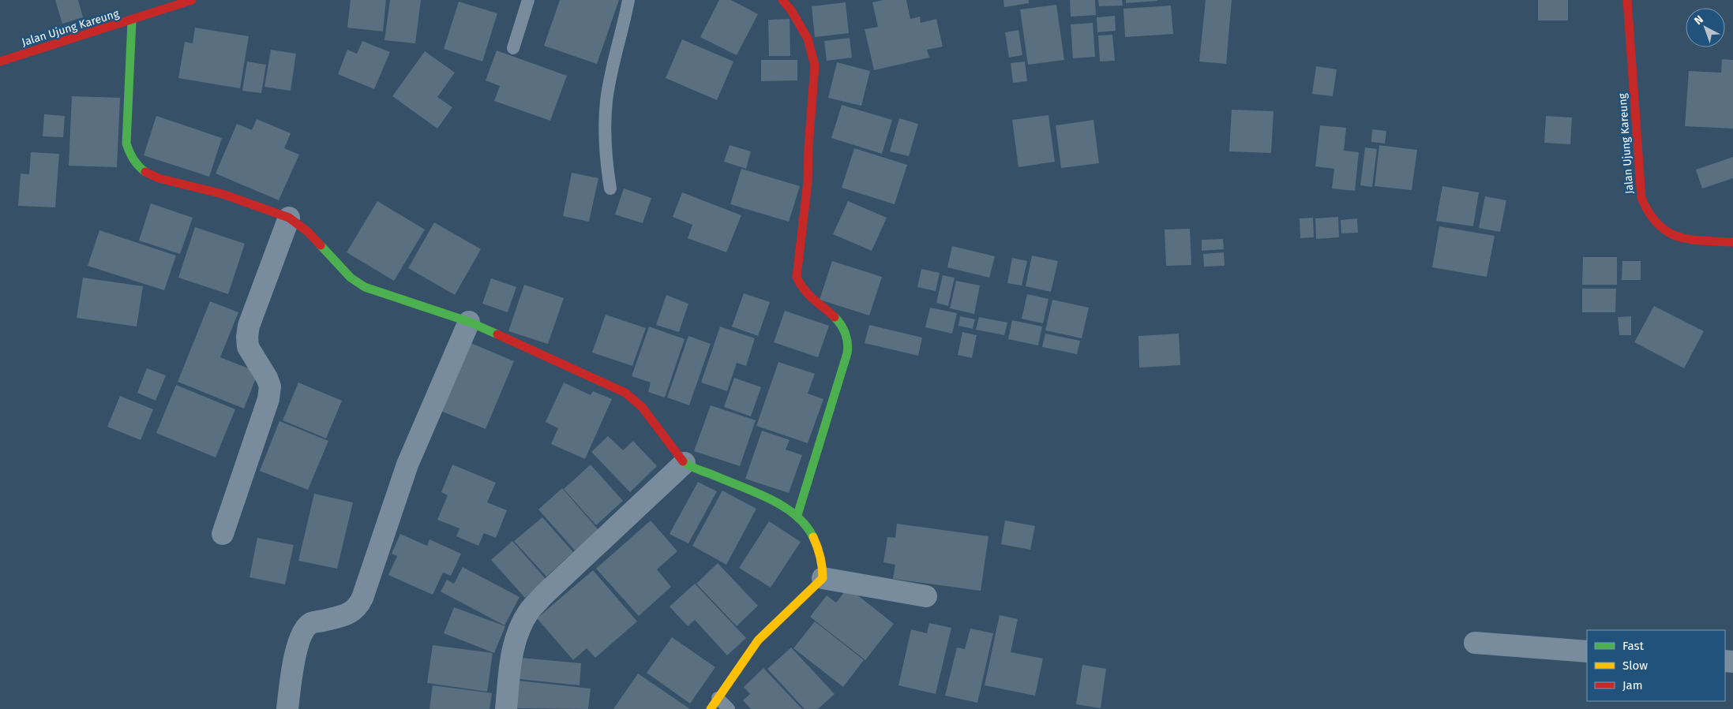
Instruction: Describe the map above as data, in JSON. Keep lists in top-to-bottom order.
{
  "streets": {
    "street": ["Jalan Ujung Kareung"]
  },
  "legend": ["Fast", "Slow", "Jam"],
  "north": "top left"
}
